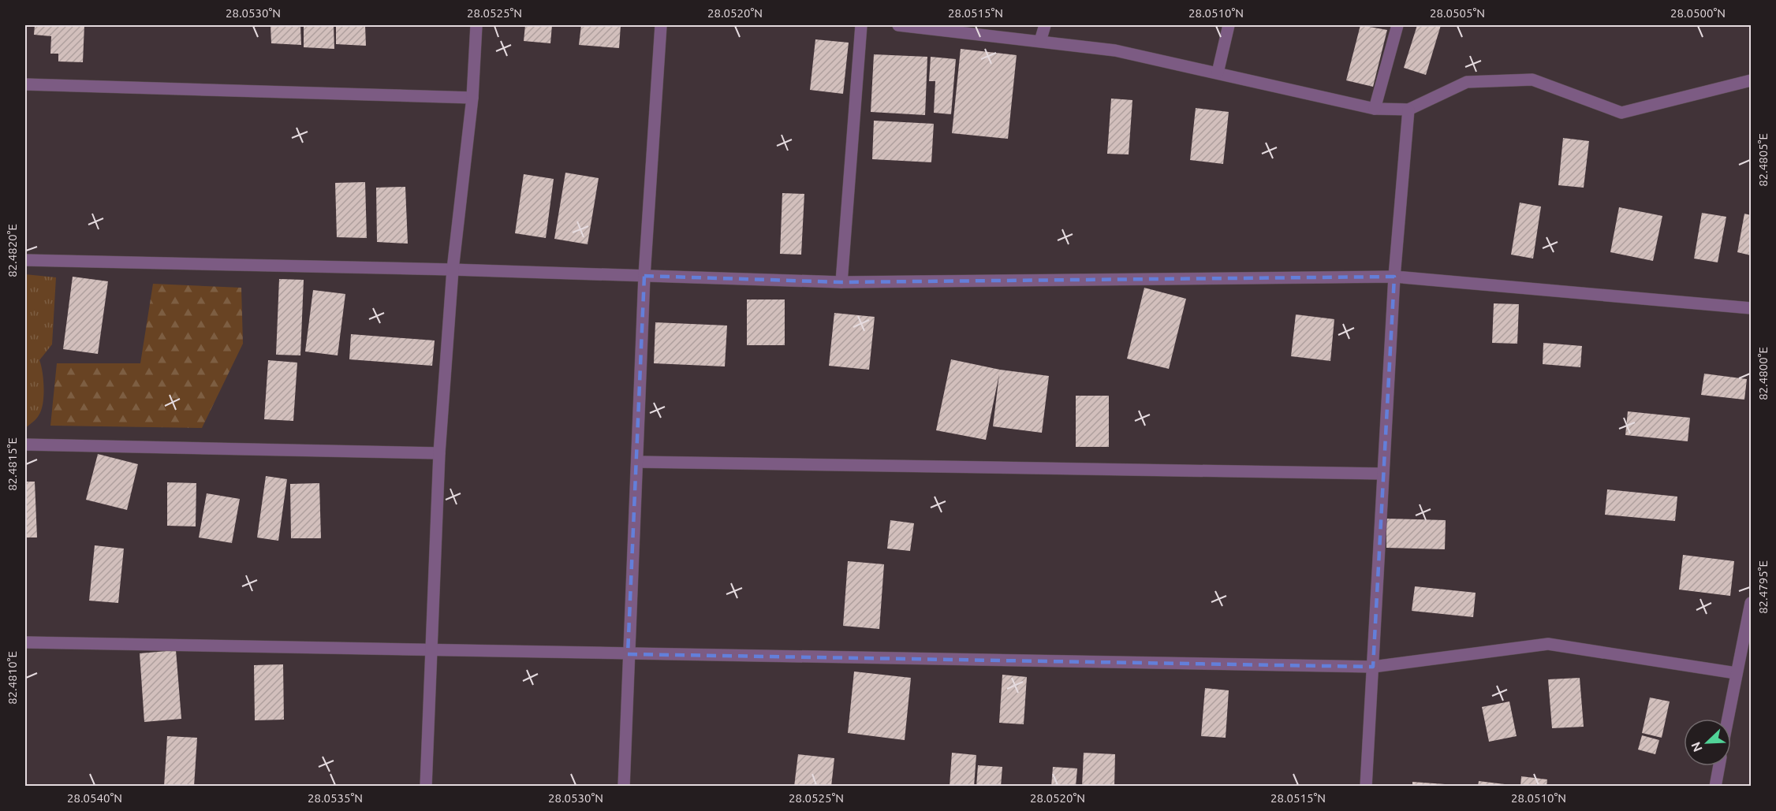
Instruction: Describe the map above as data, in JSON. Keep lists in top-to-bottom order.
{
  "north": "bottom left",
  "coordinates": [
    "28.0530°N",
    "28.0525°N",
    "28.0520°N",
    "28.0515°N",
    "28.0510°N",
    "28.0505°N",
    "28.0500°N",
    "82.4805°E",
    "82.4820°E",
    "82.4800°E",
    "82.4815°E",
    "82.4795°E",
    "82.4810°E",
    "28.0540°N",
    "28.0535°N"
  ]
}
